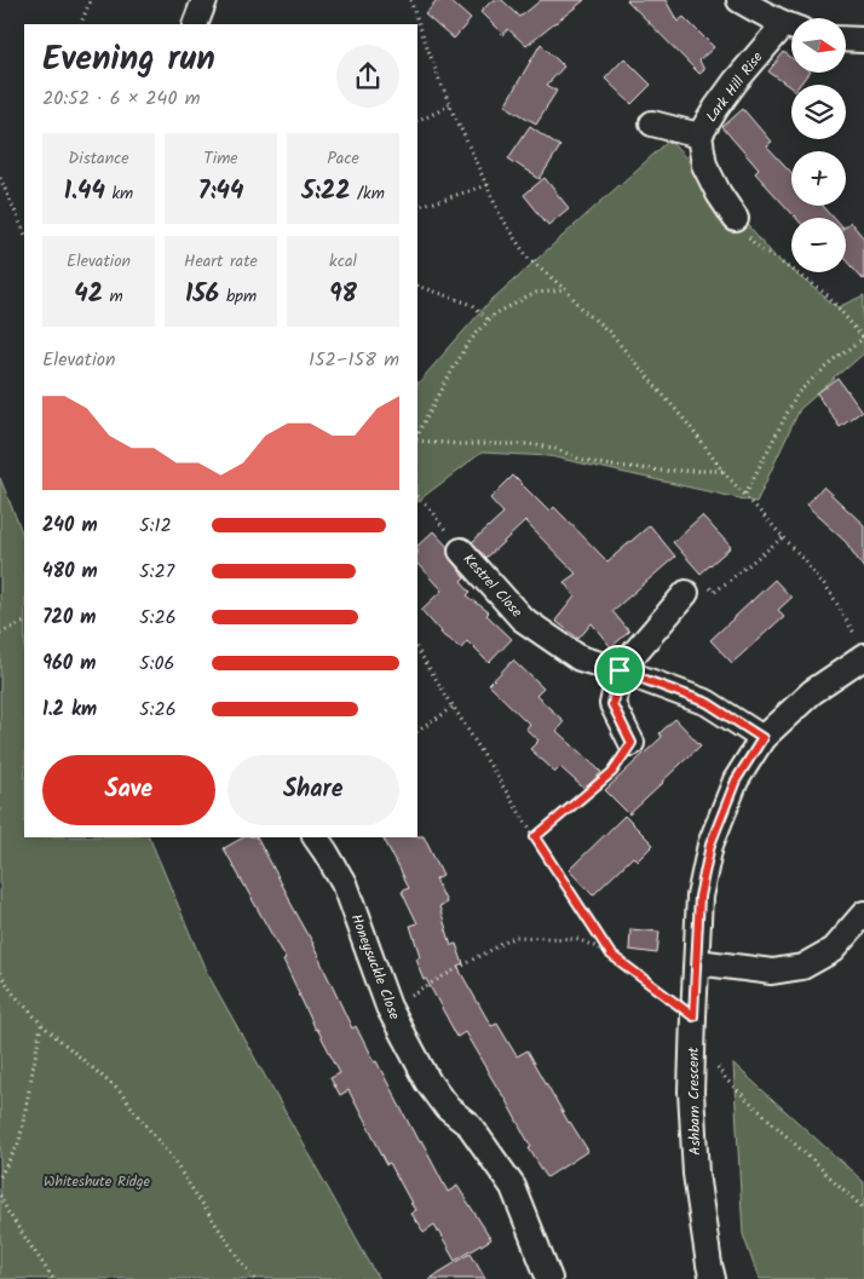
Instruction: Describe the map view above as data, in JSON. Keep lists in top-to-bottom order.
{
  "streets": {
    "street": [
      "Lark Hill Rise",
      "Kestrel Close",
      "Honeysuckle Close",
      "Ashbarn Crescent"
    ]
  },
  "crossings": [
    ["Kestrel Close", "Ashbarn Crescent"]
  ],
  "parks": ["Whiteshute Ridge"],
  "north": "right",
  "page": {
    "map_buttons": ["+", "−"],
    "heading": ["Evening run", "20:52 · 6 × 240 m"],
    "stats": [
      ["Distance", "1.44 km"],
      ["Time", "7:44"],
      ["Pace", "5:22 /km"],
      ["Elevation", "42 m"],
      ["Heart rate", "156 bpm"],
      ["kcal", "98"]
    ],
    "chart": ["Elevation", "152–158 m"],
    "list": [
      {
        "name": "240 m",
        "note": "5:12"
      },
      {
        "name": "480 m",
        "note": "5:27"
      },
      {
        "name": "720 m",
        "note": "5:26"
      },
      {
        "name": "960 m",
        "note": "5:06"
      },
      {
        "name": "1.2 km",
        "note": "5:26"
      }
    ],
    "buttons": ["Save", "Share"]
  }
}
